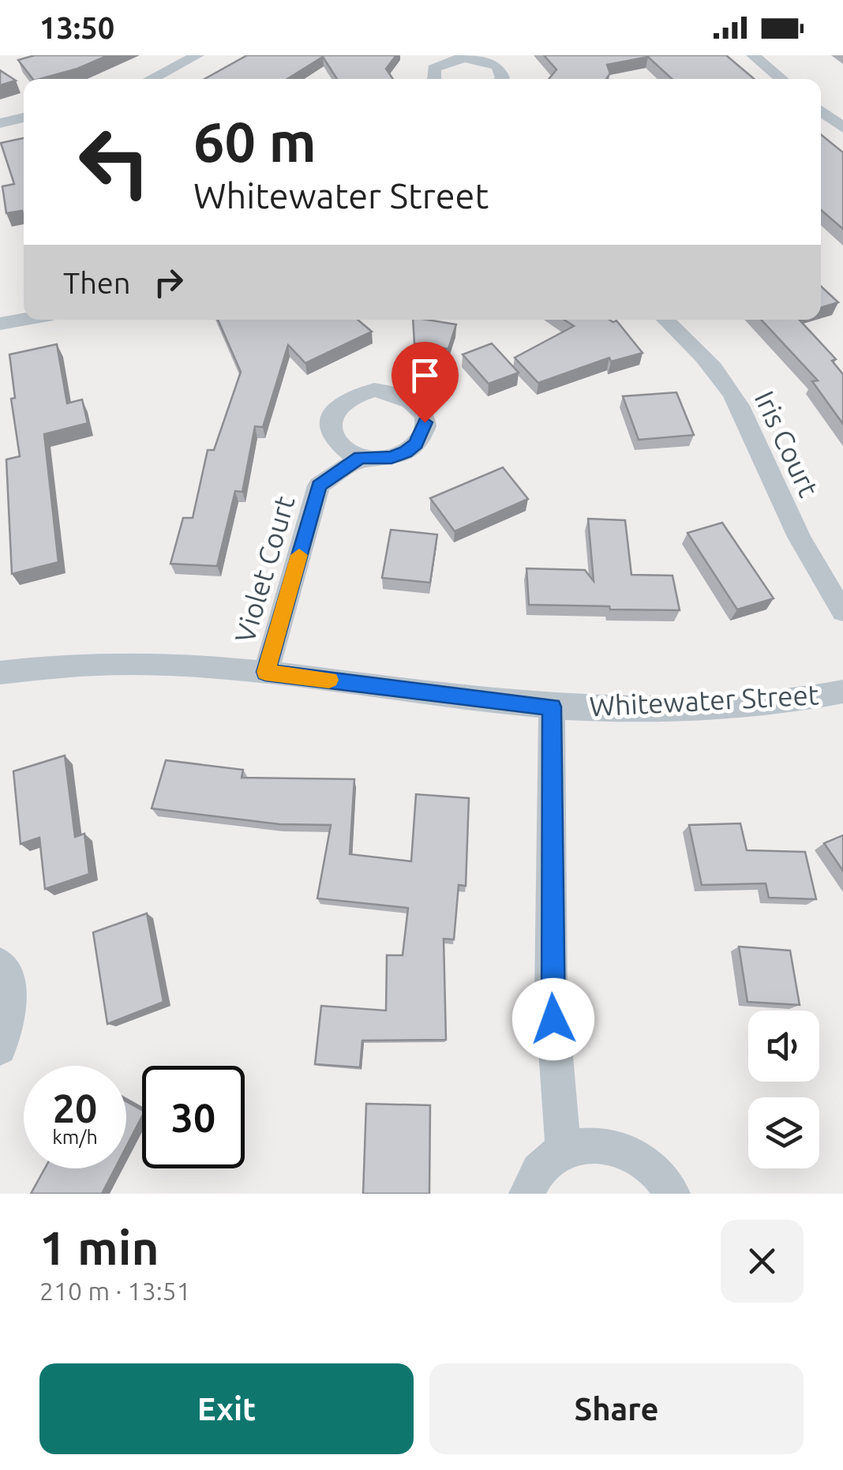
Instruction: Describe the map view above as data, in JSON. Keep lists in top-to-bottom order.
{
  "streets": {
    "street": ["Iris Court", "Violet Court", "Whitewater Street"]
  },
  "crossings": [
    ["Violet Court", "Whitewater Street"]
  ],
  "page": {
    "status": "13:50",
    "turn": ["60 m", "Whitewater Street"],
    "then": "Then",
    "speed": "20 km/h",
    "limit": "30",
    "heading": ["1 min", "210 m · 13:51"],
    "buttons": ["Exit", "Share"]
  }
}
